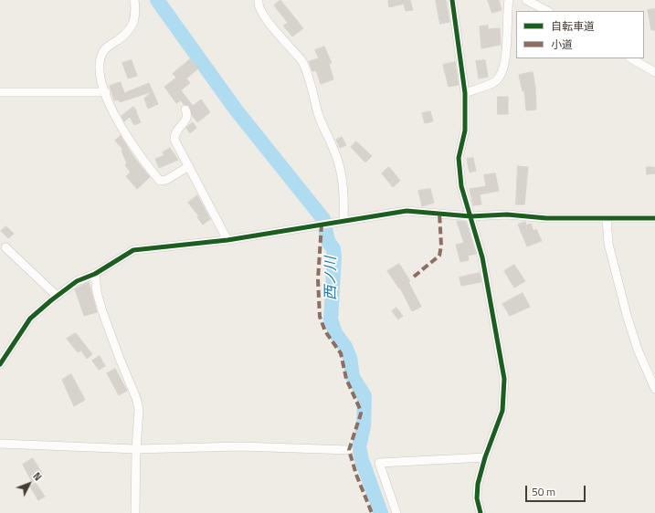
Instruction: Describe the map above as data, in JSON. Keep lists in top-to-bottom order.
{
  "water": ["西ノ川"],
  "legend": ["自転車道", "小道"],
  "scale_bar": "50 m",
  "north": "top right"
}
